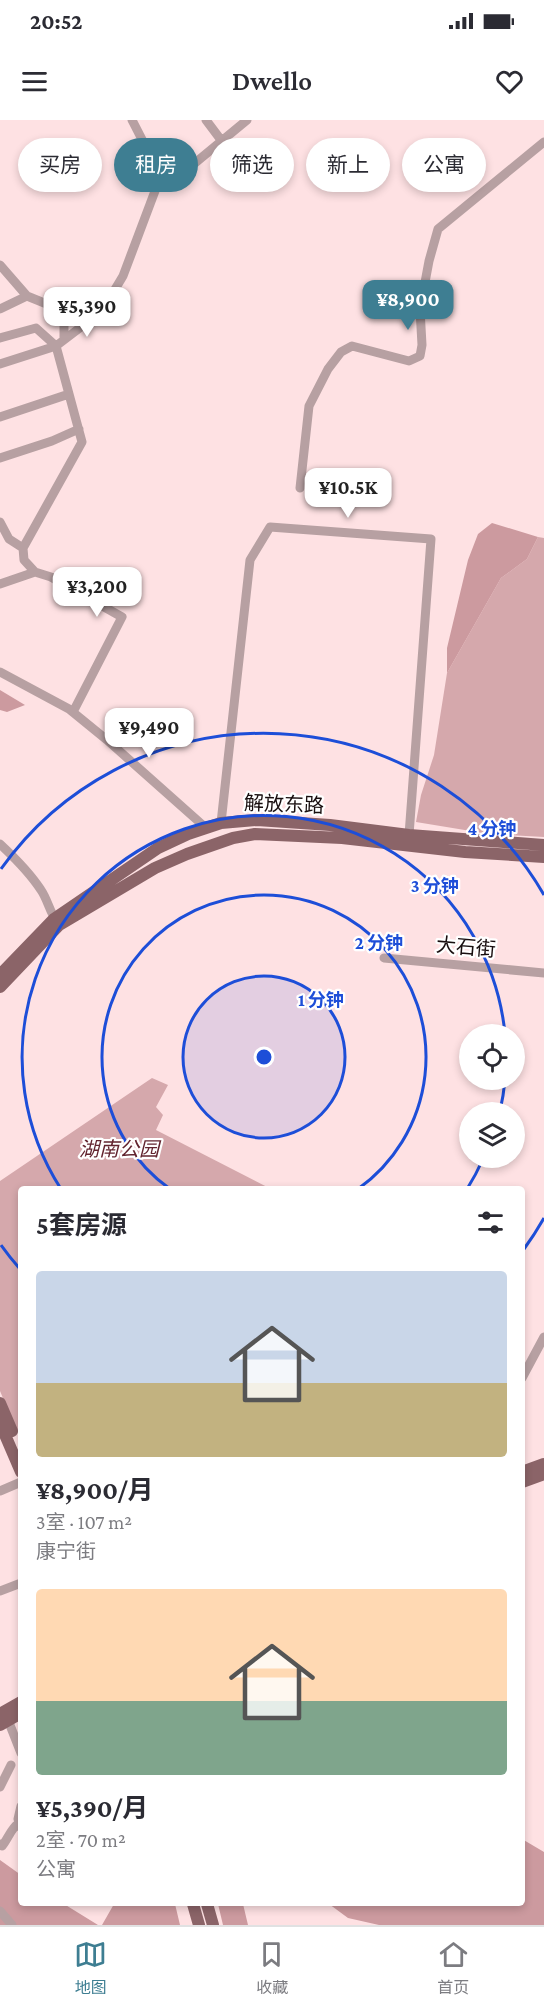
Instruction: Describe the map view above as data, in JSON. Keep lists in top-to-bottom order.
{
  "streets": {
    "main road": ["解放东路"],
    "street": ["大石街"]
  },
  "parks": ["湖南公园"],
  "page": {
    "status": "20:52",
    "header": "Dwello",
    "chip": [
      "买房",
      "租房",
      "筛选",
      "新上",
      "公寓"
    ],
    "price": [
      "¥8,900",
      "¥5,390",
      "¥10.5K",
      "¥3,200",
      "¥9,490"
    ],
    "heading": "5套房源",
    "list": [
      {
        "name": "¥8,900/月",
        "note": "3室 · 107 m² · 康宁街"
      },
      {
        "name": "¥5,390/月",
        "note": "2室 · 70 m² · 公寓"
      }
    ],
    "tabs": ["地图", "收藏", "首页"]
  },
  "rings": [
    "4 分钟",
    "3 分钟",
    "2 分钟",
    "1 分钟"
  ]
}
